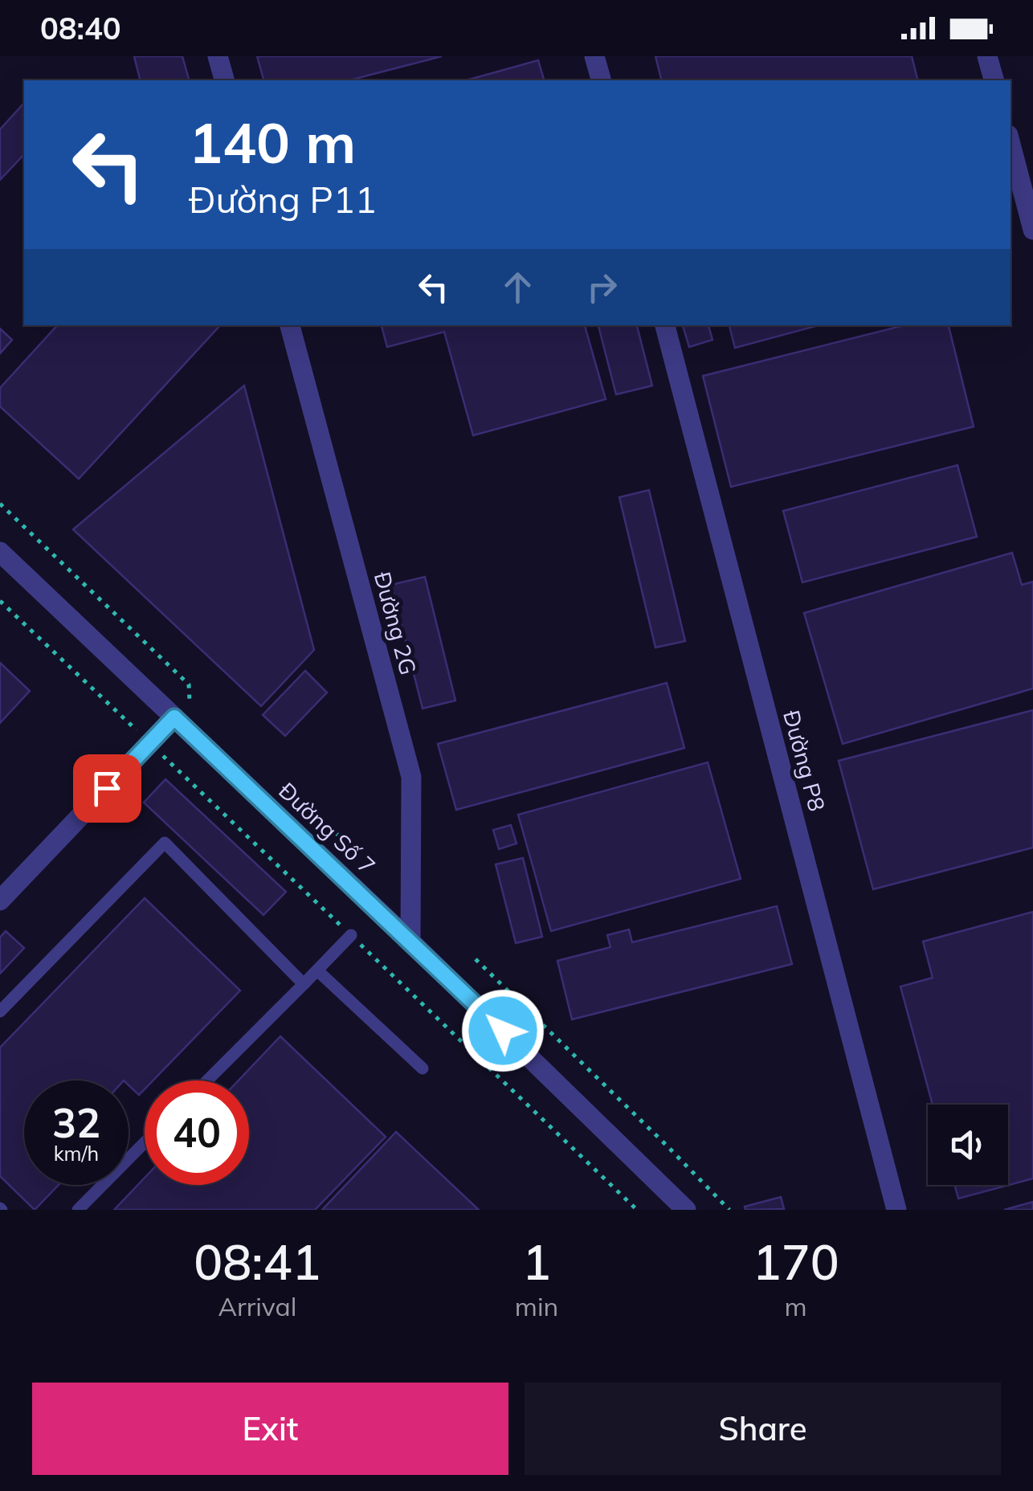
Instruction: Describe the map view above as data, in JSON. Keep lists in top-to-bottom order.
{
  "streets": {
    "street": ["Đường 2G", "Đường P8", "Đường Số 7"]
  },
  "crossings": [
    ["Đường 2G", "Đường Số 7"]
  ],
  "page": {
    "status": "08:40",
    "turn": ["140 m", "Đường P11"],
    "speed": "32 km/h",
    "limit": "40",
    "eta": [
      "08:41",
      "Arrival",
      "1",
      "min",
      "170",
      "m"
    ],
    "buttons": ["Exit", "Share"]
  }
}
